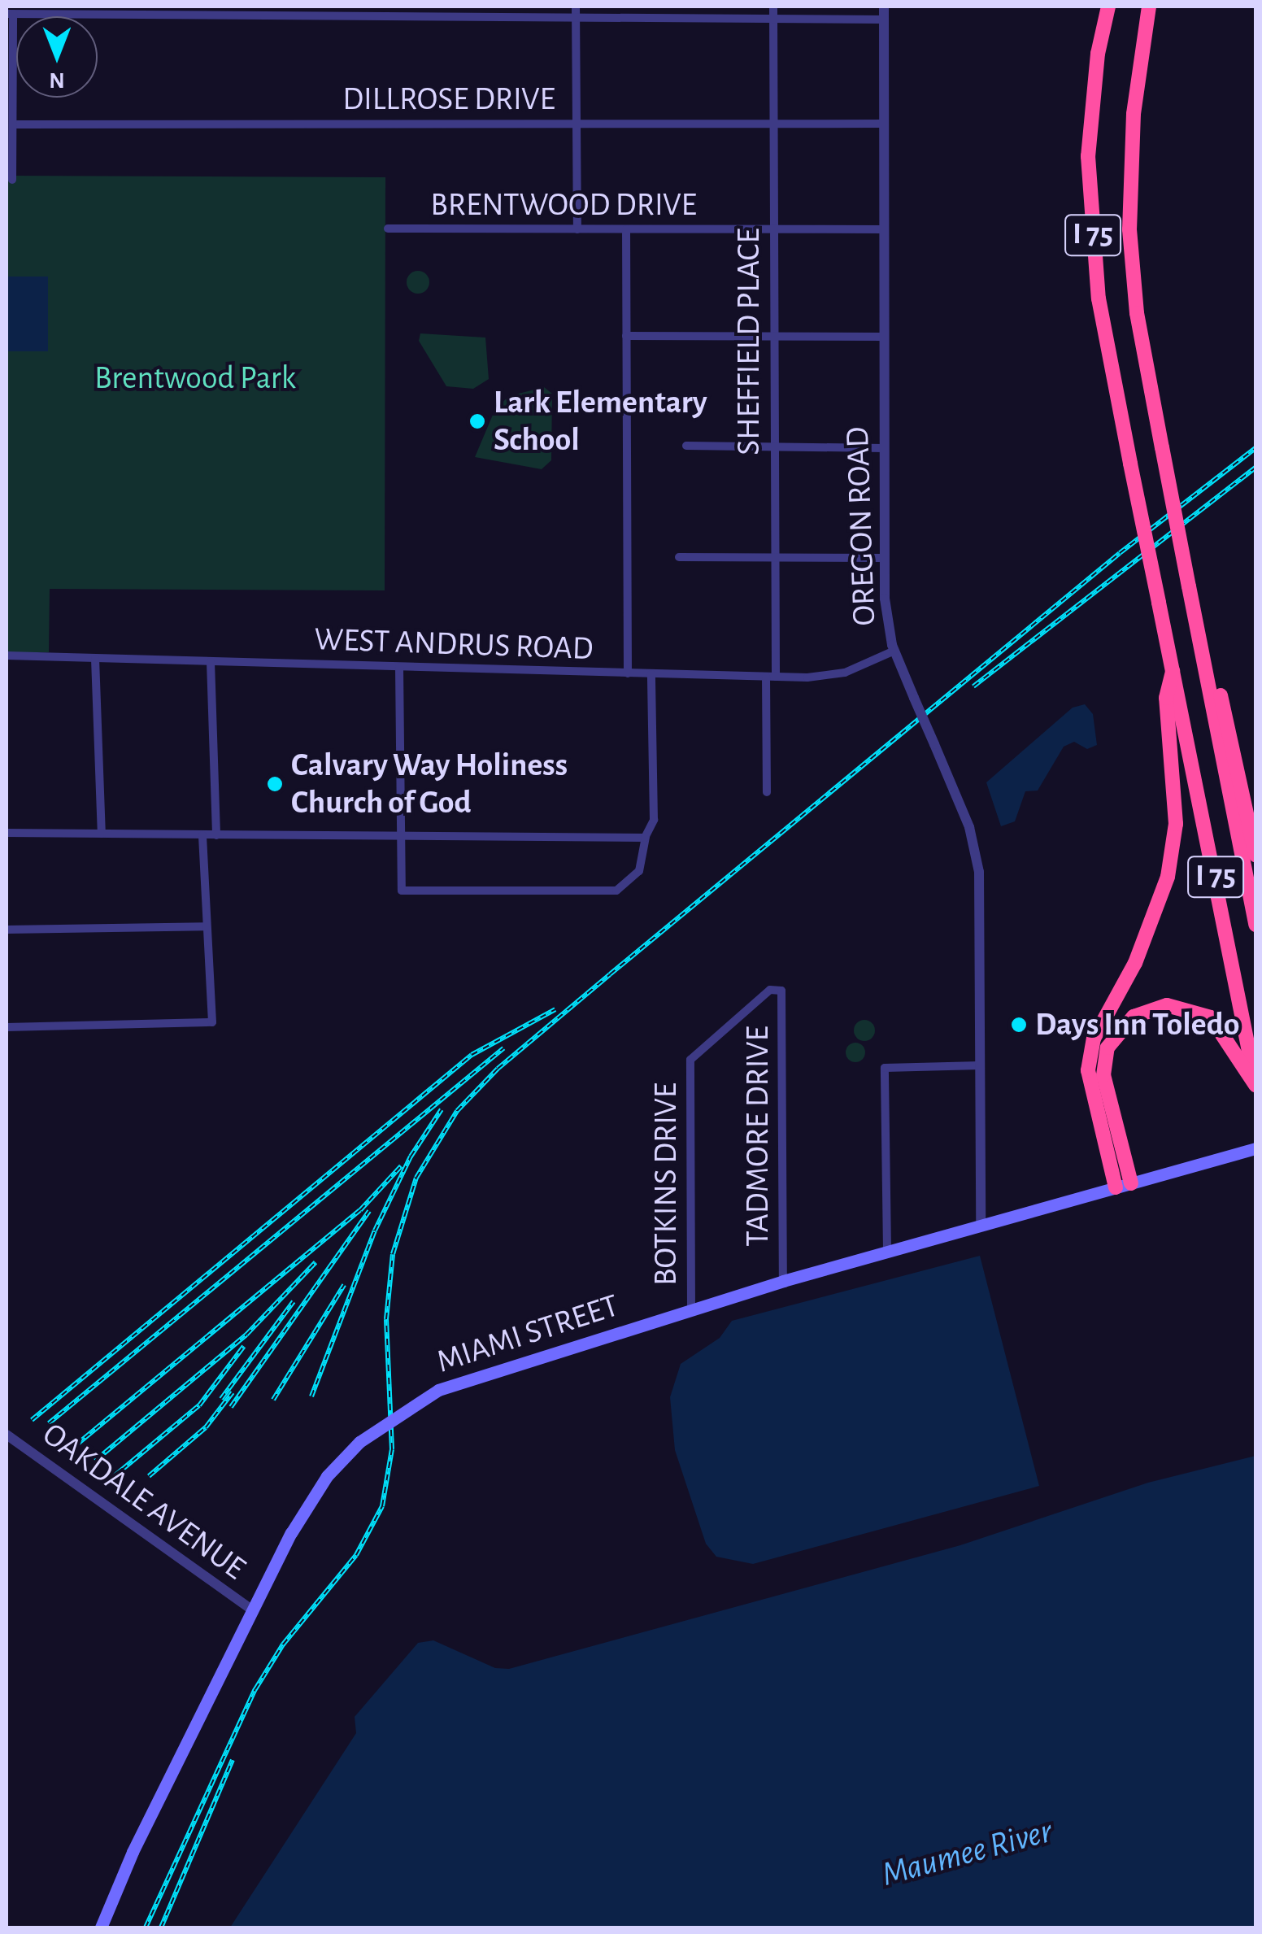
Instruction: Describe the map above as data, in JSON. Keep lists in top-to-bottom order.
{
  "streets": {
    "highway": ["I 75"],
    "main road": ["MIAMI STREET"],
    "street": [
      "DILLROSE DRIVE",
      "BRENTWOOD DRIVE",
      "SHEFFIELD PLACE",
      "OREGON ROAD",
      "WEST ANDRUS ROAD",
      "TADMORE DRIVE",
      "BOTKINS DRIVE",
      "OAKDALE AVENUE"
    ]
  },
  "crossings": [
    ["DILLROSE DRIVE", "SHEFFIELD PLACE"],
    ["DILLROSE DRIVE", "OREGON ROAD"],
    ["BRENTWOOD DRIVE", "SHEFFIELD PLACE"],
    ["BRENTWOOD DRIVE", "OREGON ROAD"],
    ["SHEFFIELD PLACE", "WEST ANDRUS ROAD"],
    ["OREGON ROAD", "WEST ANDRUS ROAD"],
    ["OREGON ROAD", "MIAMI STREET"],
    ["TADMORE DRIVE", "BOTKINS DRIVE"],
    ["TADMORE DRIVE", "MIAMI STREET"],
    ["BOTKINS DRIVE", "MIAMI STREET"],
    ["MIAMI STREET", "OAKDALE AVENUE"]
  ],
  "water": ["Maumee River"],
  "parks": ["Brentwood Park"],
  "places": ["Lark Elementary School", "Calvary Way Holiness Church of God", "Days Inn Toledo"],
  "north": "bottom"
}
